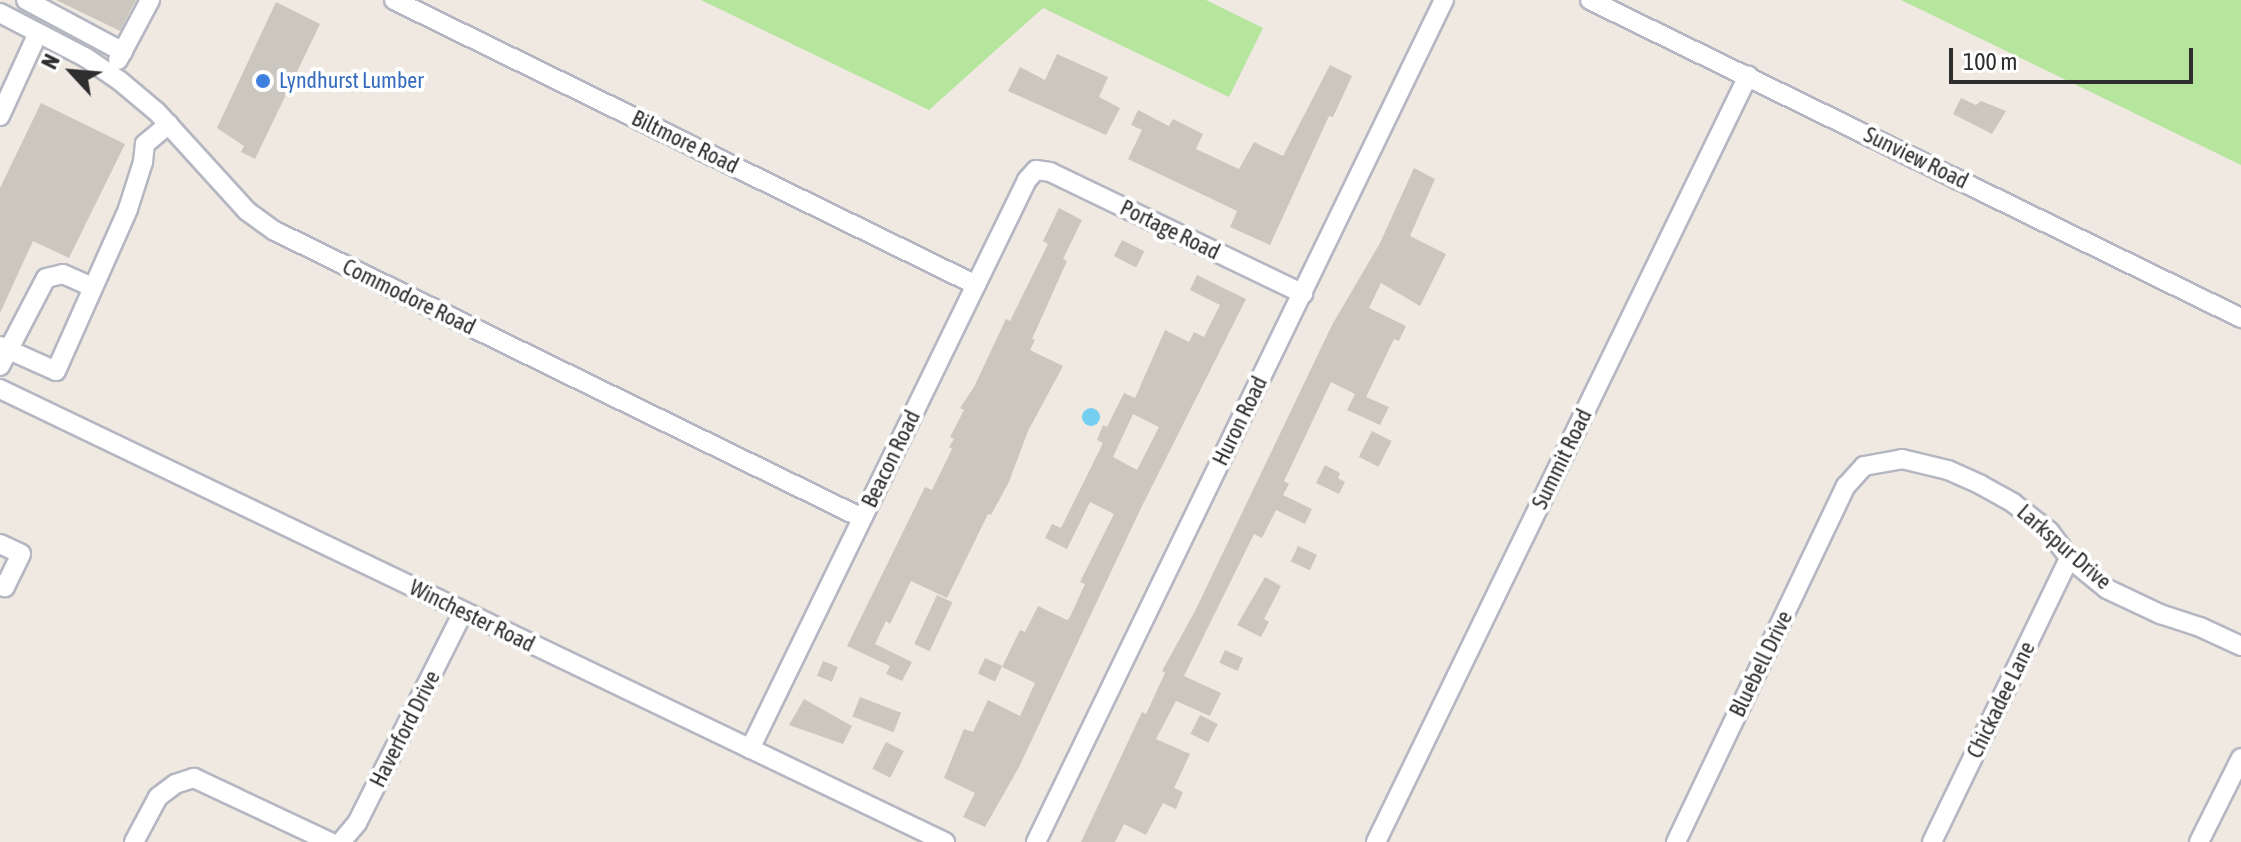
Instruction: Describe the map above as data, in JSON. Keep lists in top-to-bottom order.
{
  "streets": {
    "street": [
      "Biltmore Road",
      "Sunview Road",
      "Portage Road",
      "Commodore Road",
      "Huron Road",
      "Beacon Road",
      "Summit Road",
      "Larkspur Drive",
      "Winchester Road",
      "Bluebell Drive",
      "Chickadee Lane",
      "Haverford Drive"
    ]
  },
  "crossings": [
    ["Biltmore Road", "Beacon Road"],
    ["Sunview Road", "Summit Road"],
    ["Portage Road", "Huron Road"],
    ["Portage Road", "Beacon Road"],
    ["Commodore Road", "Beacon Road"],
    ["Beacon Road", "Winchester Road"],
    ["Larkspur Drive", "Bluebell Drive"],
    ["Larkspur Drive", "Chickadee Lane"],
    ["Winchester Road", "Haverford Drive"]
  ],
  "places": ["Lyndhurst Lumber"],
  "scale_bar": "100 m",
  "north": "top left"
}
